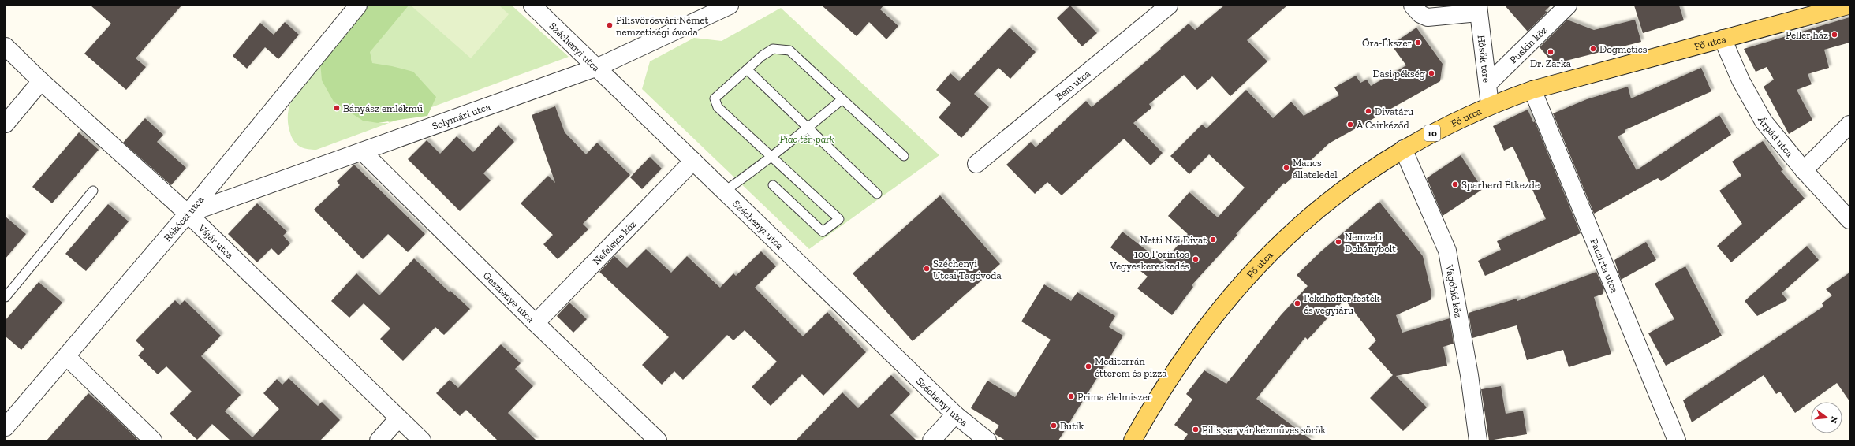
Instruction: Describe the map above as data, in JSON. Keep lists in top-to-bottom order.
{
  "streets": {
    "main road": ["Fő utca", "10"],
    "street": [
      "Puskin köz",
      "Széchenyi utca",
      "Hősök tere",
      "Bem utca",
      "Solymári utca",
      "Árpád utca",
      "Rákóczi utca",
      "Vájár utca",
      "Nefelejcs köz",
      "Pacsirta utca",
      "Vágóhíd köz",
      "Gesztenye utca"
    ]
  },
  "crossings": [
    ["Fő utca", "Hősök tere"],
    ["Fő utca", "Árpád utca"],
    ["Fő utca", "Pacsirta utca"],
    ["Fő utca", "Vágóhíd köz"],
    ["Puskin köz", "Hősök tere"],
    ["Széchenyi utca", "Solymári utca"],
    ["Széchenyi utca", "Nefelejcs köz"],
    ["Solymári utca", "Rákóczi utca"],
    ["Solymári utca", "Vájár utca"],
    ["Solymári utca", "Gesztenye utca"],
    ["Rákóczi utca", "Vájár utca"],
    ["Nefelejcs köz", "Gesztenye utca"]
  ],
  "parks": ["Piac tér, park"],
  "places": [
    "Pilisvörösvári Német nemzetiségi óvoda",
    "Peller ház",
    "Óra-Ékszer",
    "Dogmetics",
    "Dr. Zarka",
    "Dasi pékség",
    "Bányász emlékmű",
    "Divatáru",
    "A Csirkéződ",
    "Mancs állateledel",
    "Sparherd Étkezde",
    "Netti Női Divat",
    "Nemzeti Dohánybolt",
    "100 Forintos Vegyeskereskedés",
    "Széchenyi Utcai Tagóvoda",
    "Fekdhoffer festék és vegyiáru",
    "Mediterrán étterem és pizza",
    "Prima élelmiszer",
    "Butik",
    "Pilis ser vár kézműves sörök"
  ],
  "north": "right"
}
